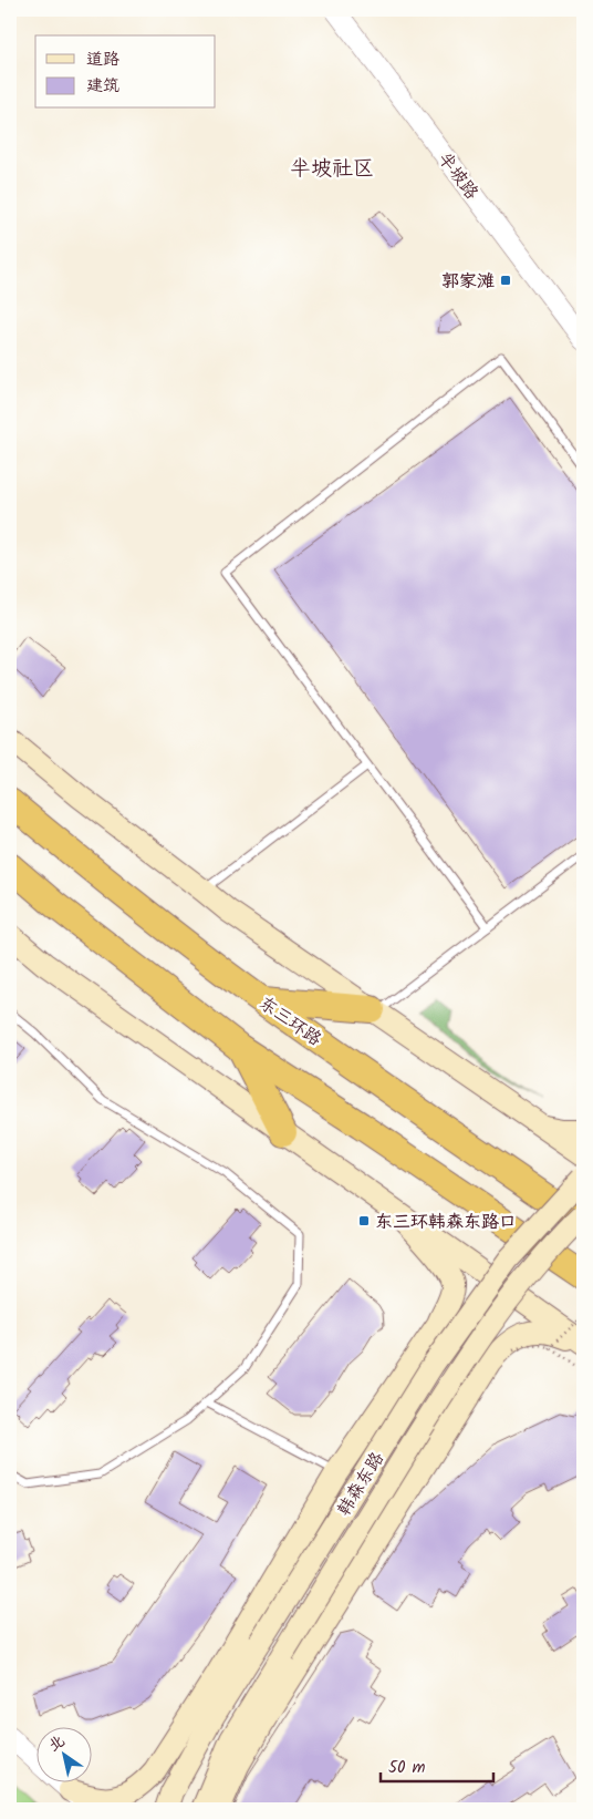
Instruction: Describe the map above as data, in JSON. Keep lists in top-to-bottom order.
{
  "streets": {
    "highway": ["东三环路"],
    "main road": ["韩森东路"],
    "street": ["半坡路"]
  },
  "districts": ["半坡社区"],
  "places": {
    "transit": ["郭家滩", "东三环韩森东路口"]
  },
  "legend": ["道路", "建筑"],
  "scale_bar": "50 m",
  "north": "top left"
}
